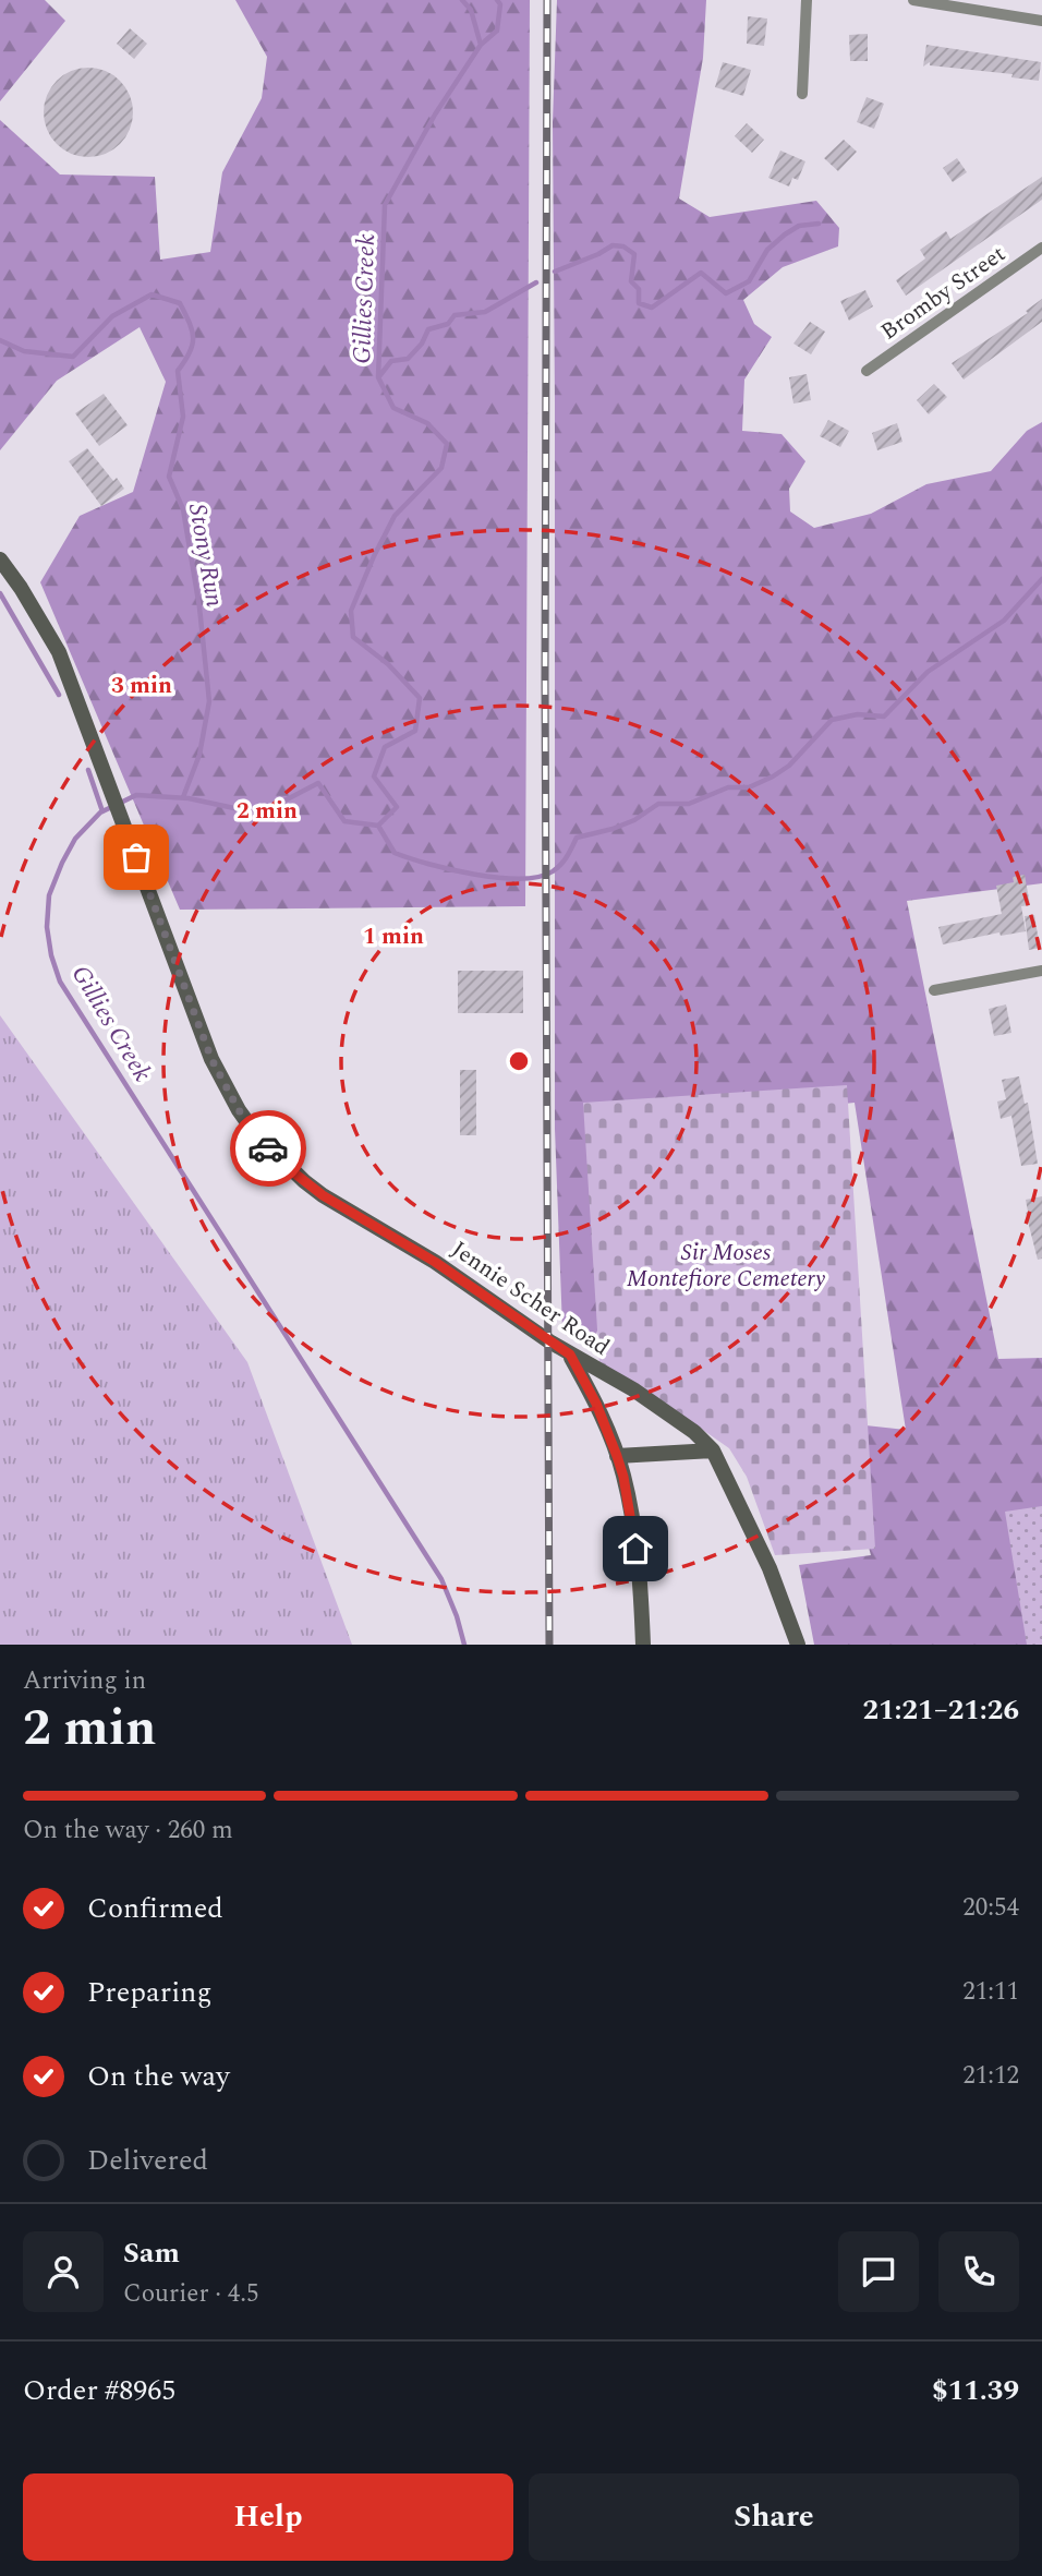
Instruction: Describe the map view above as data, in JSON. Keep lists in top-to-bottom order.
{
  "streets": {
    "street": ["Bromby Street", "Jennie Scher Road"]
  },
  "water": ["Gillies Creek", "Stony Run"],
  "parks": ["Sir Moses Montefiore Cemetery"],
  "page": {
    "heading": ["2 min", "Arriving in", "21:21–21:26"],
    "panel": [
      "Sam",
      "Courier · 4.5",
      "Order #8965",
      "$11.39"
    ],
    "bar": "On the way · 260 m",
    "list": [
      ["Confirmed", "20:54"],
      ["Preparing", "21:11"],
      ["On the way", "21:12"],
      "Delivered"
    ],
    "buttons": ["Help", "Share"]
  },
  "rings": ["3 min", "2 min", "1 min"]
}
